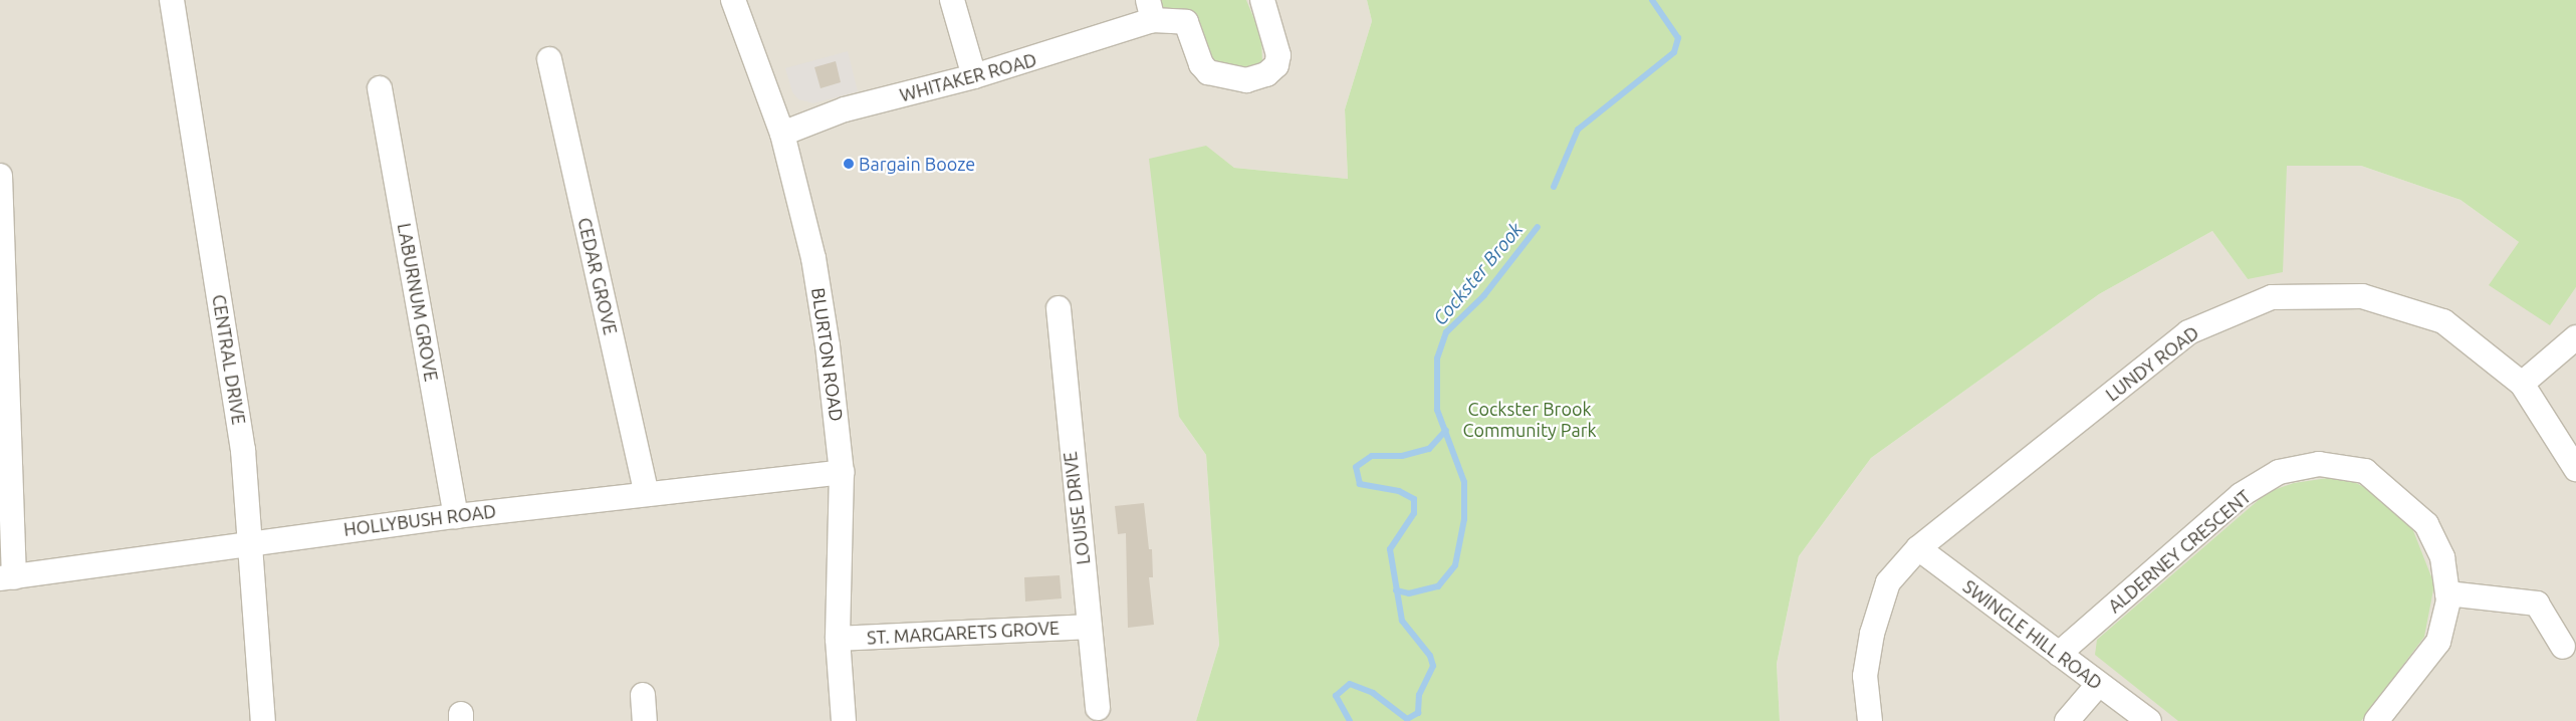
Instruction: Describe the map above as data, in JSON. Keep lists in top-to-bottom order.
{
  "streets": {
    "street": [
      "WHITAKER ROAD",
      "CEDAR GROVE",
      "LABURNUM GROVE",
      "BLURTON ROAD",
      "CENTRAL DRIVE",
      "LUNDY ROAD",
      "LOUISE DRIVE",
      "HOLLYBUSH ROAD",
      "ALDERNEY CRESCENT",
      "ST. MARGARETS GROVE",
      "SWINGLE HILL ROAD"
    ]
  },
  "crossings": [
    ["WHITAKER ROAD", "BLURTON ROAD"],
    ["CEDAR GROVE", "HOLLYBUSH ROAD"],
    ["LABURNUM GROVE", "HOLLYBUSH ROAD"],
    ["BLURTON ROAD", "HOLLYBUSH ROAD"],
    ["BLURTON ROAD", "ST. MARGARETS GROVE"],
    ["CENTRAL DRIVE", "HOLLYBUSH ROAD"],
    ["LUNDY ROAD", "SWINGLE HILL ROAD"],
    ["LOUISE DRIVE", "ST. MARGARETS GROVE"],
    ["ALDERNEY CRESCENT", "SWINGLE HILL ROAD"]
  ],
  "water": ["Cockster Brook"],
  "parks": ["Cockster Brook Community Park"],
  "places": ["Bargain Booze"]
}
